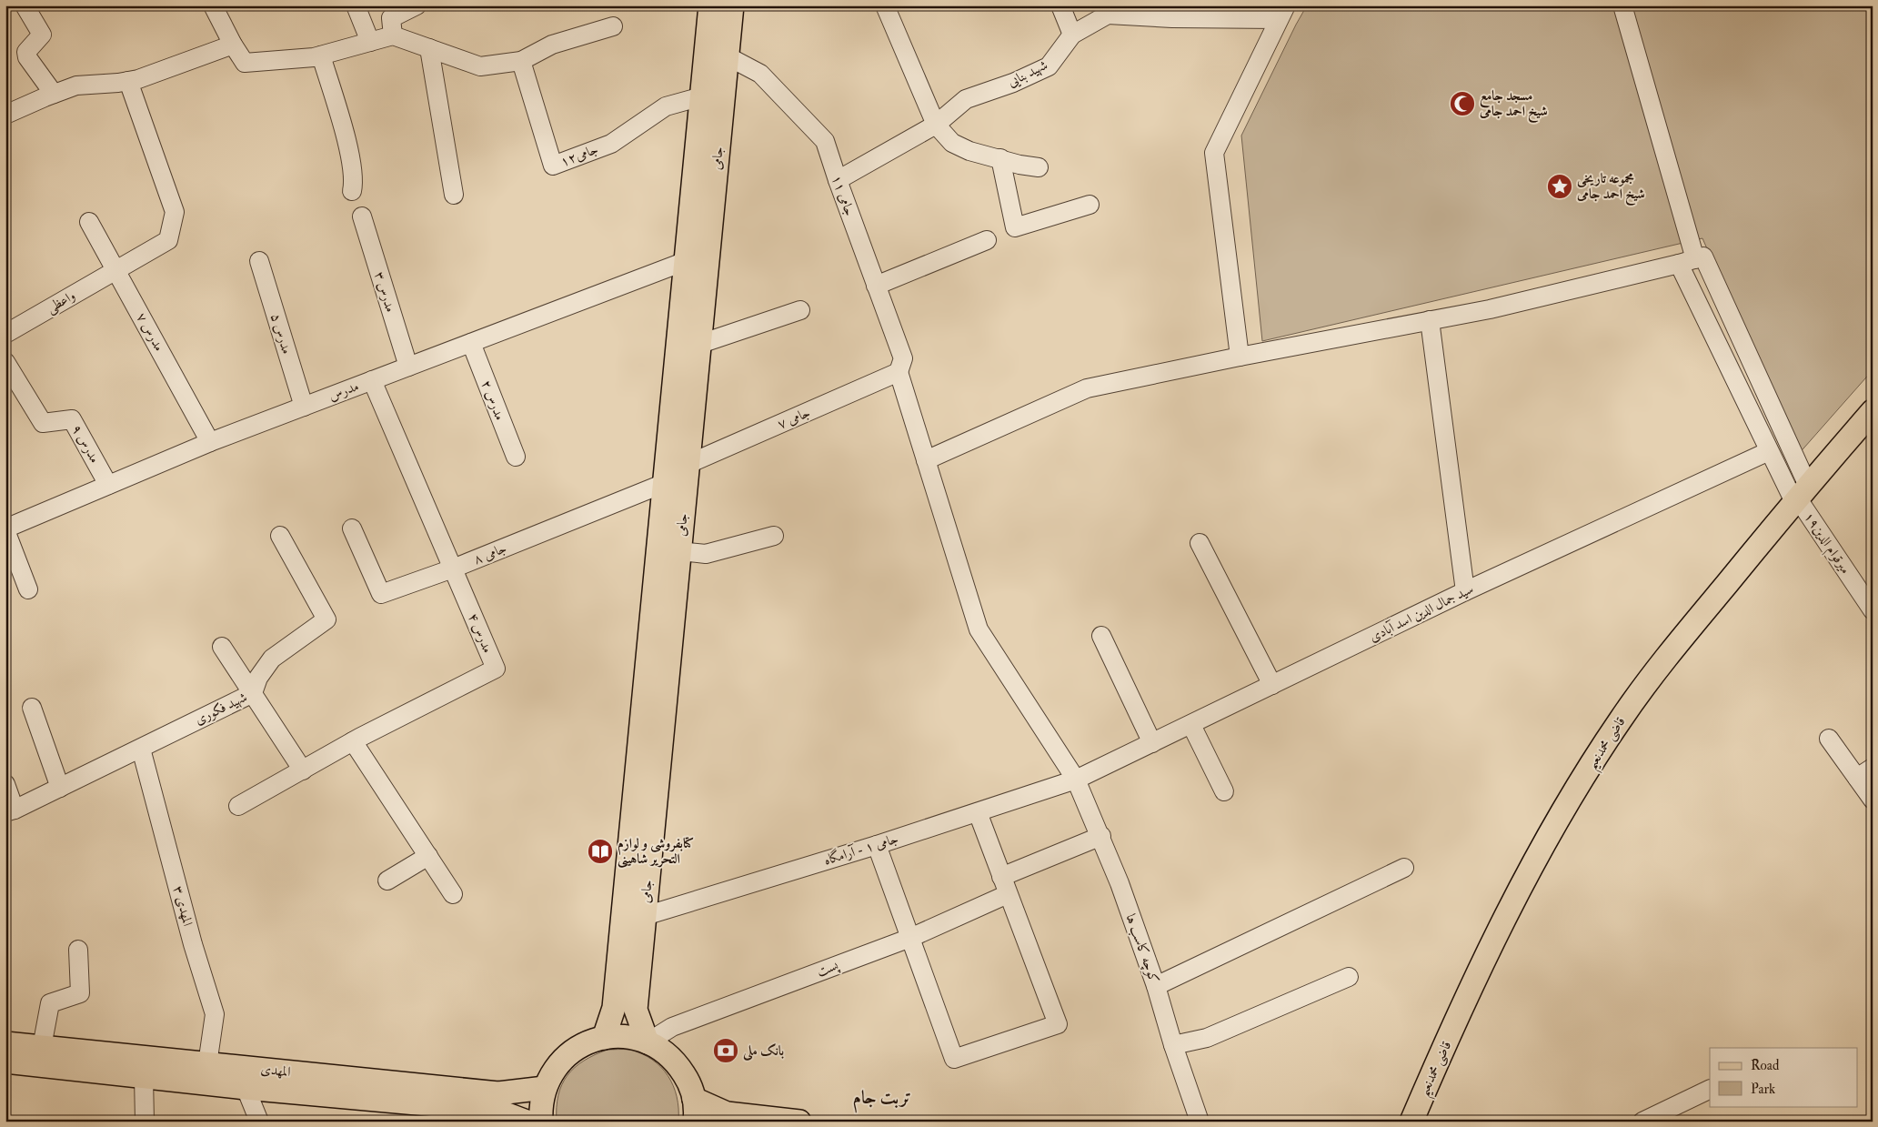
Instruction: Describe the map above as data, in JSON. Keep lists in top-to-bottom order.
{
  "streets": {
    "main road": ["جامی", "قاضی محمدنعیم", "المهدی"],
    "street": [
      "شهید بنایی",
      "جامی۱۲",
      "جامی ۱۱",
      "مدرس ۳",
      "واعظی",
      "مدرس ۷",
      "مدرس ۵",
      "مدرس",
      "مدرس ۲",
      "جامی ۷",
      "مدرس ۹",
      "میرقوام الدین۱۹",
      "جامی ۸",
      "سید جمال الدین اسد آبادی",
      "مدرس ۴",
      "شهید فکوری",
      "جامی ۱ - آرامگاه",
      "المهدی ۳",
      "کوچه کاسب ها",
      "پست"
    ]
  },
  "crossings": [
    ["شهید بنایی", "جامی ۱۱"],
    ["جامی۱۲", "جامی"],
    ["جامی", "جامی ۱۱"],
    ["جامی", "مدرس"],
    ["جامی", "جامی ۷"],
    ["جامی", "جامی ۸"],
    ["جامی", "جامی ۱ - آرامگاه"],
    ["جامی", "پست"],
    ["جامی ۱۱", "جامی ۷"],
    ["جامی ۱۱", "کوچه کاسب ها"],
    ["مدرس ۳", "مدرس"],
    ["واعظی", "مدرس ۷"],
    ["مدرس ۷", "مدرس"],
    ["مدرس ۵", "مدرس"],
    ["مدرس", "مدرس ۲"],
    ["مدرس", "مدرس ۹"],
    ["مدرس", "مدرس ۴"],
    ["جامی ۷", "کوچه کاسب ها"],
    ["میرقوام الدین۱۹", "قاضی محمدنعیم"],
    ["جامی ۸", "مدرس ۴"],
    ["سید جمال الدین اسد آبادی", "جامی ۱ - آرامگاه"],
    ["سید جمال الدین اسد آبادی", "کوچه کاسب ها"],
    ["شهید فکوری", "المهدی ۳"],
    ["جامی ۱ - آرامگاه", "کوچه کاسب ها"],
    ["المهدی ۳", "المهدی"]
  ],
  "districts": ["تربت جام"],
  "places": {
    "mosque": ["مسجد جامع شیخ احمد جامی"],
    "place": ["مجموعه تاریخی شیخ احمد جامی"],
    "library": ["کتابفروشی و لوازم التحریر شاهینی"],
    "bank": ["بانک ملی"]
  },
  "legend": ["Road", "Park"]
}
